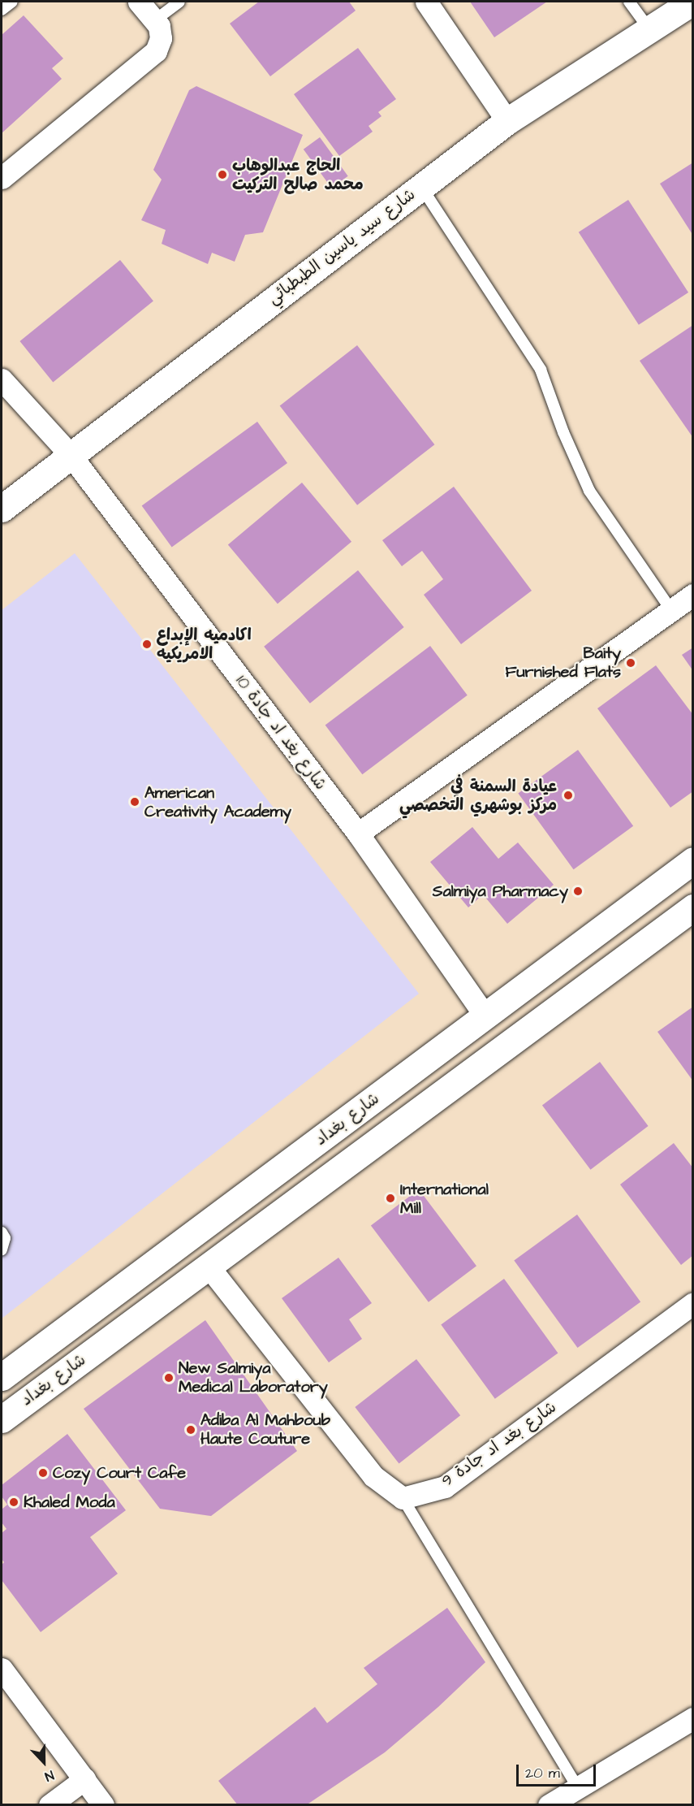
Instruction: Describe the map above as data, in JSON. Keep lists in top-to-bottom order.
{
  "streets": {
    "main road": ["شارع سيد ياسين الطبطبائي", "شارع بغداد"],
    "street": ["شارع بغد اد جادة 10", "شارع بغد اد جادة 9"]
  },
  "crossings": [
    ["شارع سيد ياسين الطبطبائي", "شارع بغد اد جادة 10"],
    ["شارع بغد اد جادة 10", "شارع بغداد"]
  ],
  "places": [
    "الحاج عبدالوهاب محمد صالح التركيت",
    "اكادميه الإبداع الامريكيه",
    "Baity Furnished Flats",
    "عيادة السمنة في مركز بوشهري التخصصي",
    "American Creativity Academy",
    "Salmiya Pharmacy",
    "International Mill",
    "New Salmiya Medical Laboratory",
    "Adiba Al Mahboub Haute Couture",
    "Cozy Court Cafe",
    "Khaled Moda"
  ],
  "scale_bar": "20 m",
  "north": "bottom"
}
